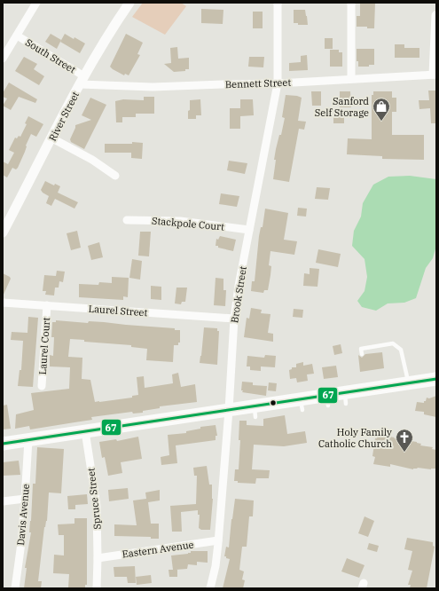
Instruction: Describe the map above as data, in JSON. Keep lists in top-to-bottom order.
{
  "streets": {
    "street": [
      "South Street",
      "Bennett Street",
      "River Street",
      "Stackpole Court",
      "Brook Street",
      "Laurel Street",
      "Laurel Court",
      "Spruce Street",
      "Davis Avenue",
      "Eastern Avenue"
    ]
  },
  "crossings": [
    ["South Street", "Bennett Street"],
    ["South Street", "River Street"],
    ["Bennett Street", "River Street"],
    ["Bennett Street", "Brook Street"],
    ["Stackpole Court", "Brook Street"],
    ["Brook Street", "Laurel Street"],
    ["Brook Street", "Eastern Avenue"],
    ["Laurel Street", "Laurel Court"],
    ["Spruce Street", "Eastern Avenue"]
  ],
  "places": {
    "shop": ["Sanford Self Storage"],
    "church": ["Holy Family Catholic Church"]
  },
  "lines": ["transit line 67"]
}
